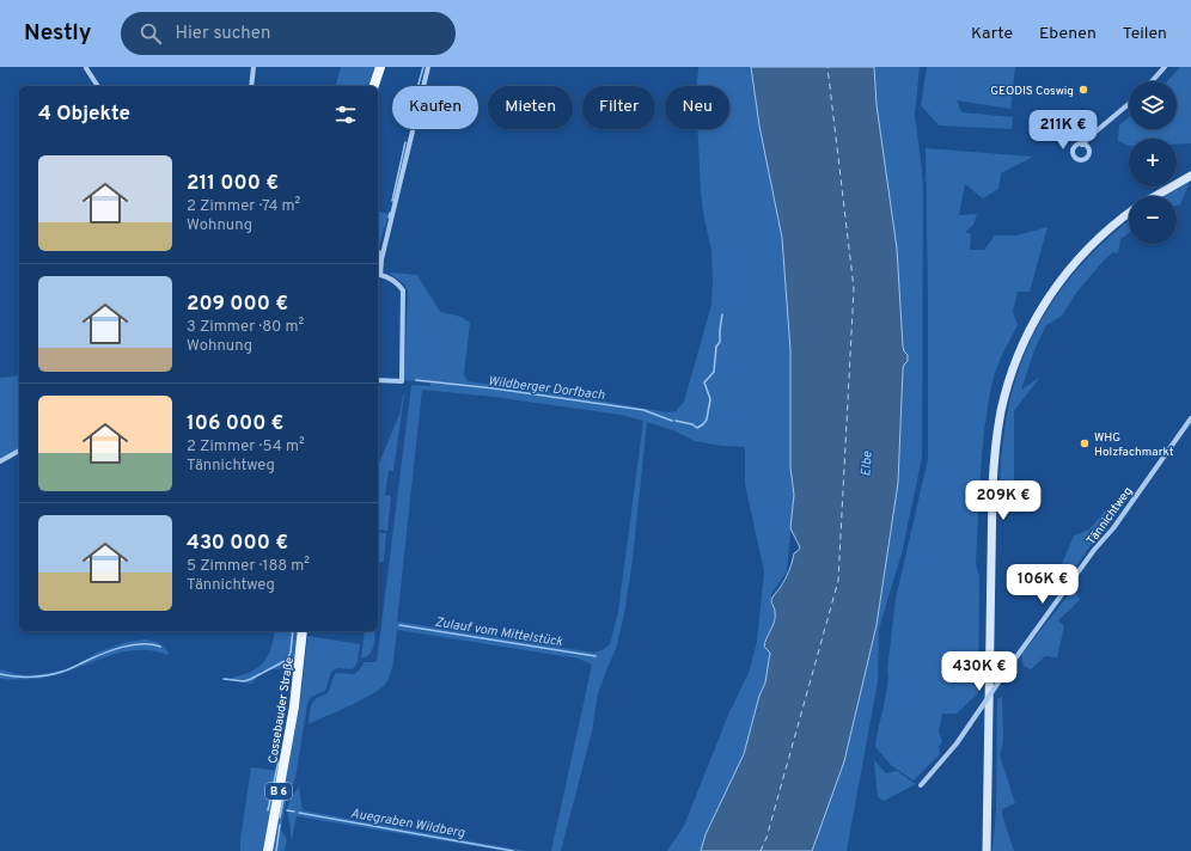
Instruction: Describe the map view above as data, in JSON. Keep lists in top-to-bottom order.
{
  "streets": {
    "main road": ["Cossebauder Straße", "B 6"],
    "street": ["Tännichtweg"]
  },
  "water": [
    "Wildberger Dorfbach",
    "Elbe",
    "Zulauf vom Mittelstück",
    "Auegraben Wildberg"
  ],
  "places": ["GEODIS Coswig", "WHG Holzfachmarkt"],
  "page": {
    "header": "Nestly",
    "search": "Hier suchen",
    "nav": ["Karte", "Ebenen", "Teilen"],
    "map_buttons": ["+", "−"],
    "chip": [
      "Kaufen",
      "Mieten",
      "Filter",
      "Neu"
    ],
    "heading": "4 Objekte",
    "price": [
      "211K €",
      "209K €",
      "106K €",
      "430K €"
    ],
    "list": [
      {
        "name": "211 000 €",
        "note": "2 Zimmer · 74 m² · Wohnung"
      },
      {
        "name": "209 000 €",
        "note": "3 Zimmer · 80 m² · Wohnung"
      },
      {
        "name": "106 000 €",
        "note": "2 Zimmer · 54 m² · Tännichtweg"
      },
      {
        "name": "430 000 €",
        "note": "5 Zimmer · 188 m² · Tännichtweg"
      }
    ]
  }
}
